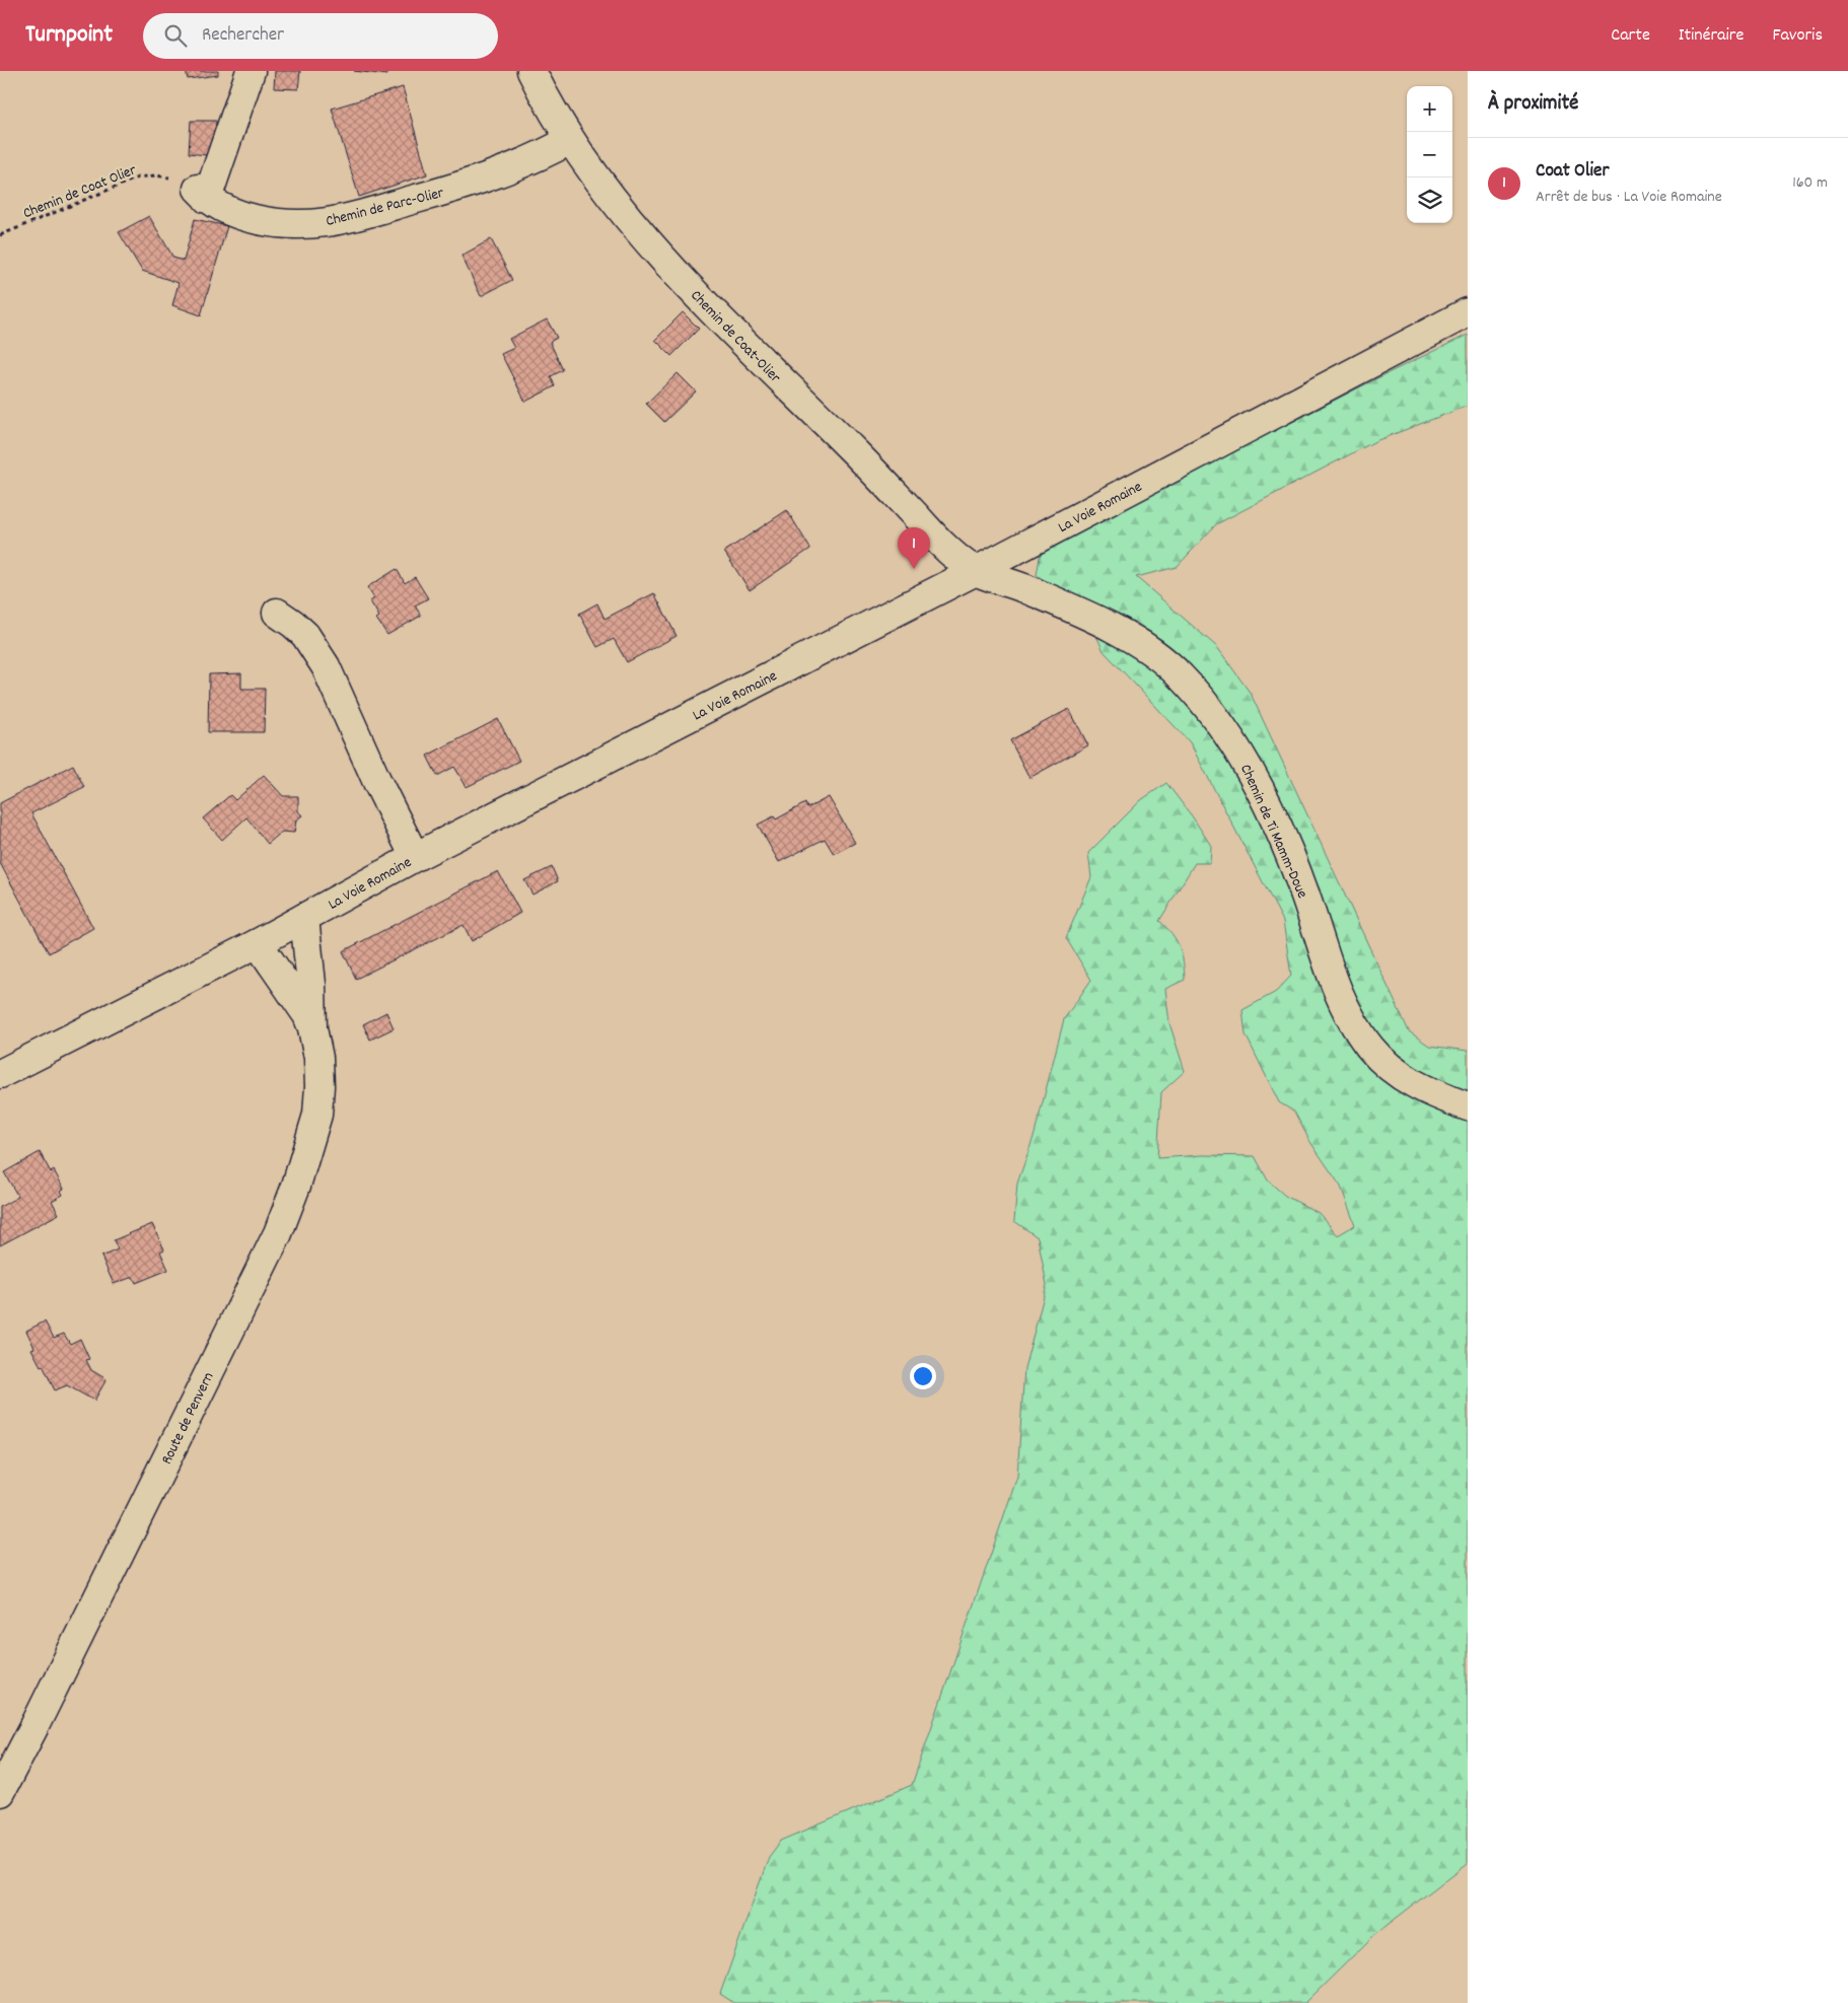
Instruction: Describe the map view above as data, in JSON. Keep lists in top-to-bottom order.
{
  "streets": {
    "street": [
      "Chemin de Parc-Olier",
      "Chemin de Coat-Olier",
      "La Voie Romaine",
      "Chemin de Ti Mamm-Doue",
      "Route de Penvern"
    ],
    "path": ["Chemin de Coat Olier"]
  },
  "crossings": [
    ["Chemin de Coat Olier", "Chemin de Parc-Olier"],
    ["Chemin de Parc-Olier", "Chemin de Coat-Olier"],
    ["Chemin de Coat-Olier", "La Voie Romaine"],
    ["Chemin de Coat-Olier", "Chemin de Ti Mamm-Doue"],
    ["La Voie Romaine", "Chemin de Ti Mamm-Doue"],
    ["La Voie Romaine", "Route de Penvern"]
  ],
  "page": {
    "header": "Turnpoint",
    "search": "Rechercher",
    "nav": ["Carte", "Itinéraire", "Favoris"],
    "heading": "À proximité",
    "map_buttons": ["+", "−"],
    "list": [
      {
        "mark": "1",
        "name": "Coat Olier",
        "note": "Arrêt de bus · La Voie Romaine",
        "value": "160 m"
      }
    ],
    "pins": "1"
  }
}
